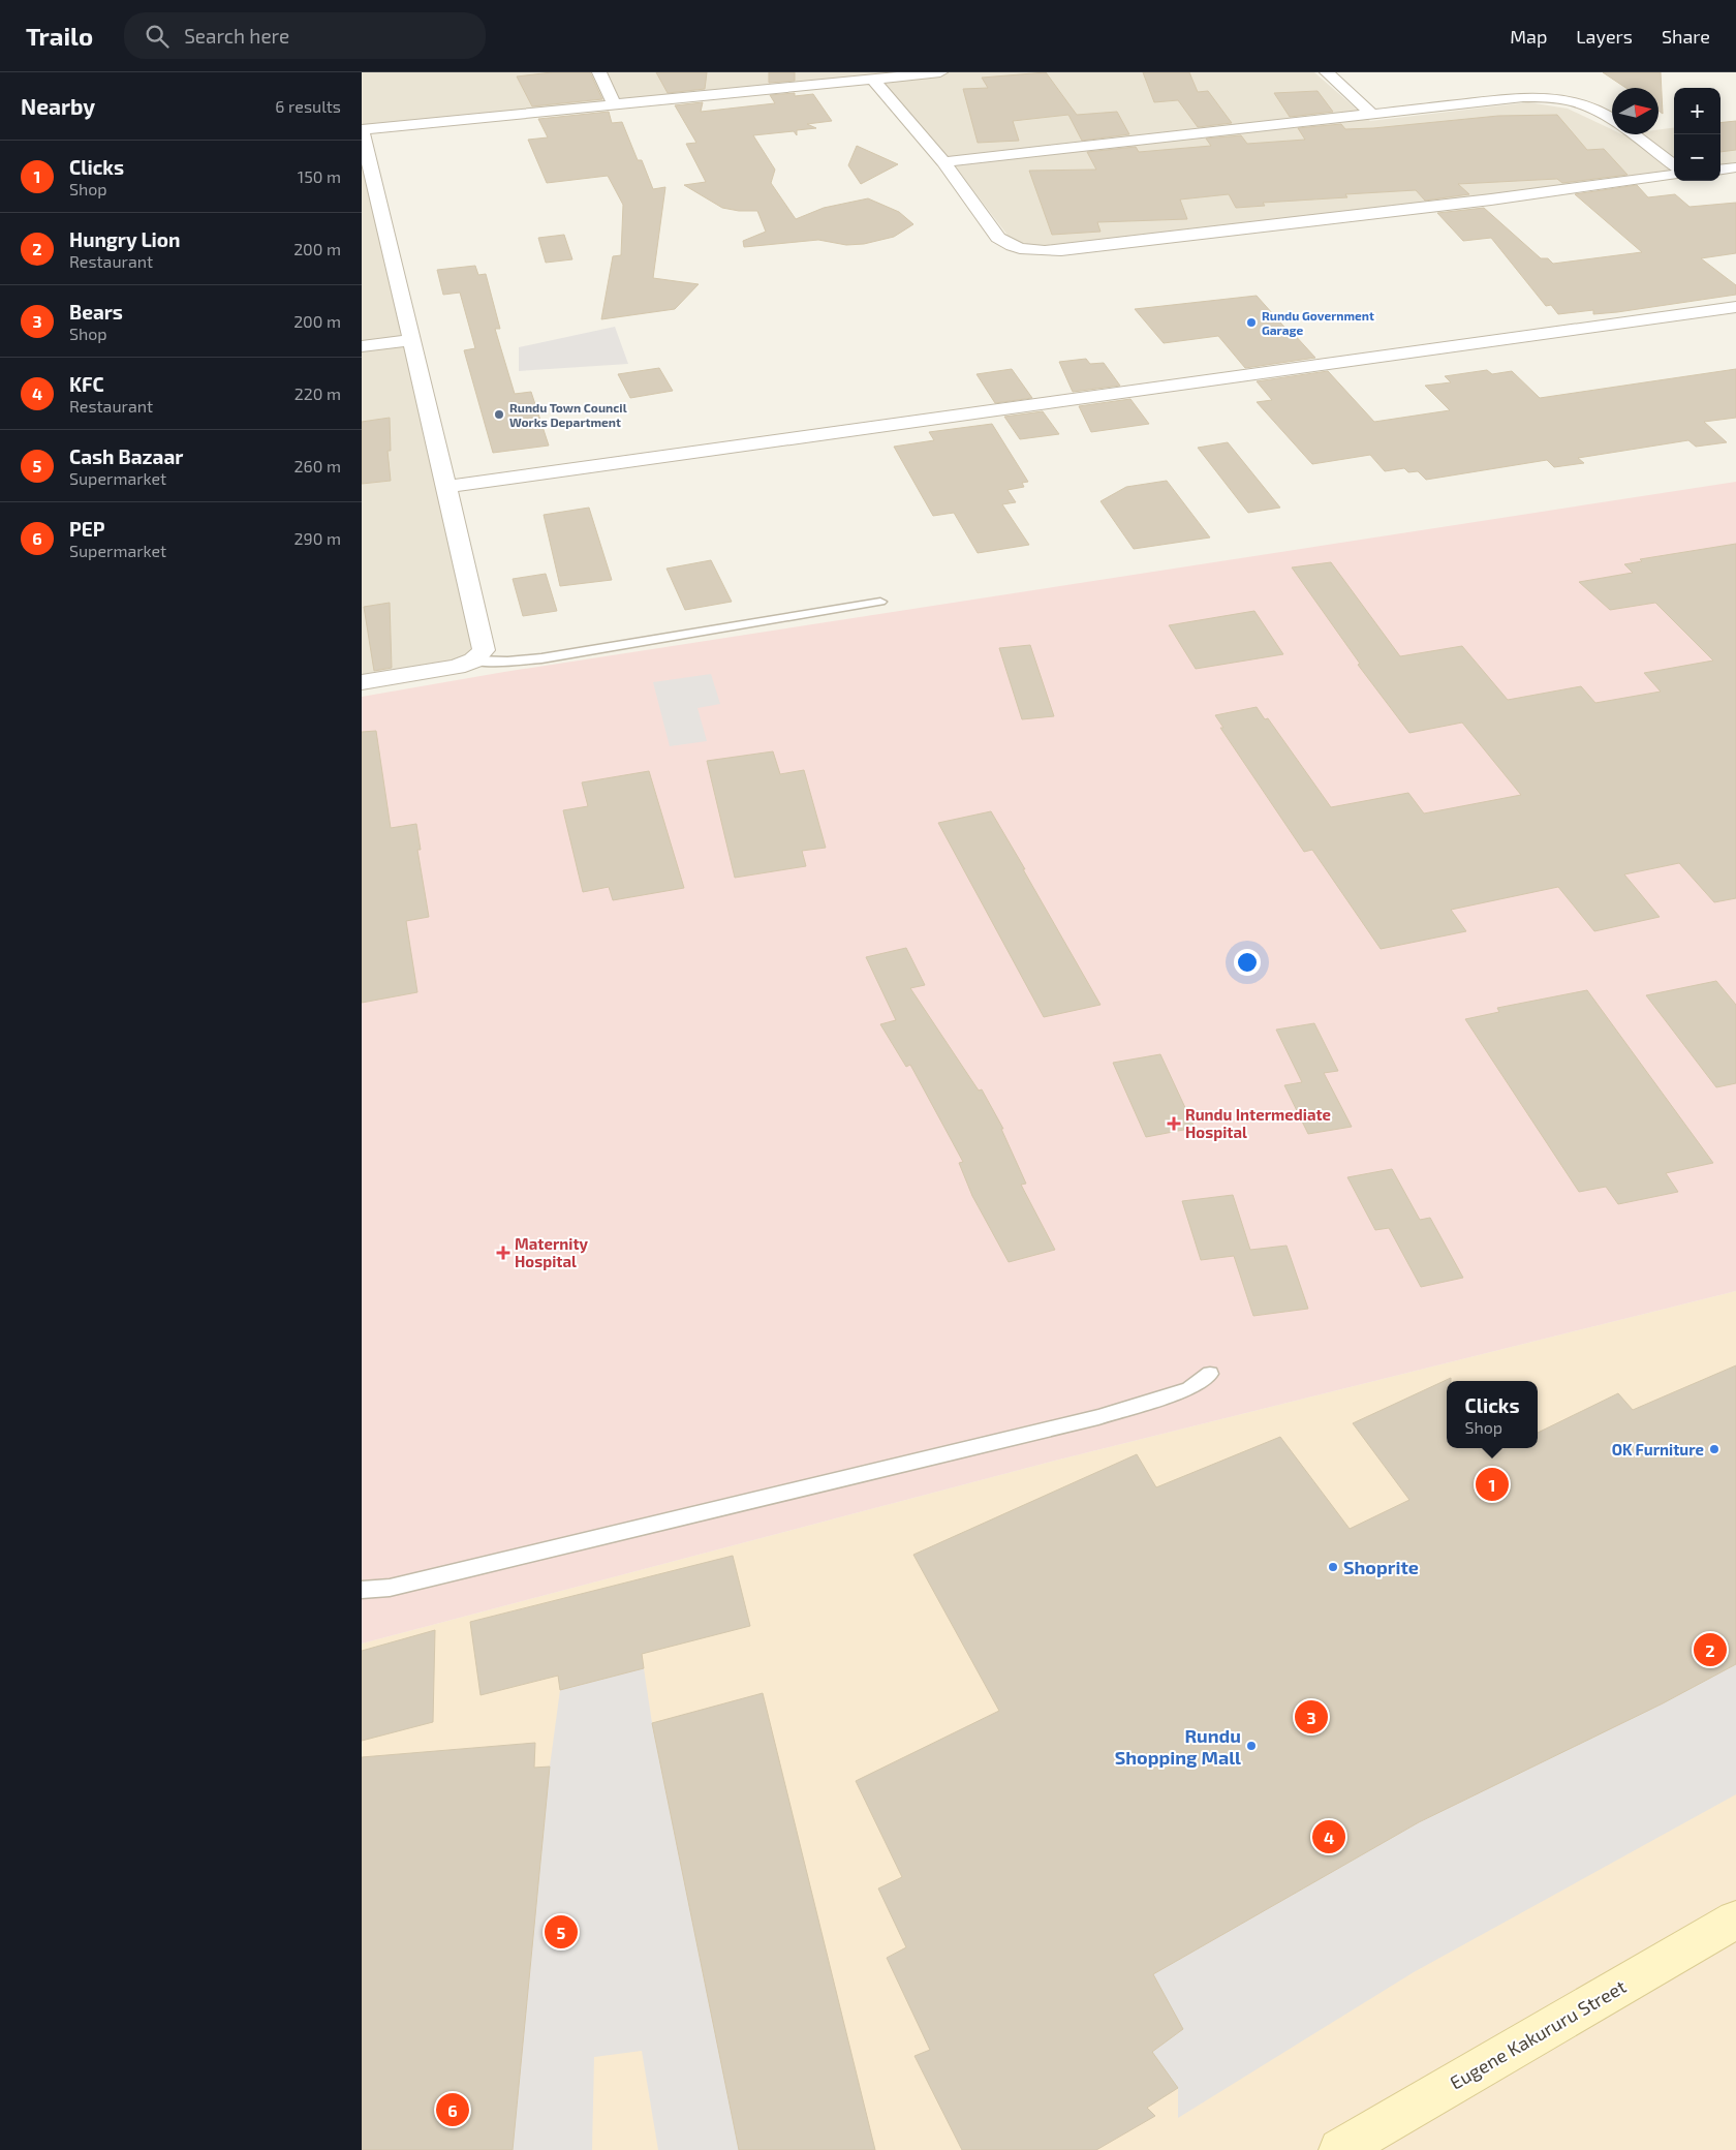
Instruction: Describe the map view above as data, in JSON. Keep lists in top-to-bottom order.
{
  "streets": {
    "main road": ["Eugene Kakururu Street"]
  },
  "places": {
    "other": [
      "Rundu Government Garage",
      "Rundu Town Council Works Department",
      "OK Furniture",
      "Shoprite",
      "Rundu Shopping Mall"
    ],
    "health": ["Rundu Intermediate Hospital", "Maternity Hospital"]
  },
  "north": "right",
  "page": {
    "header": "Trailo",
    "search": "Search here",
    "nav": ["Map", "Layers", "Share"],
    "heading": ["Nearby", "6 results"],
    "map_buttons": ["+", "−"],
    "list": [
      {
        "mark": "1",
        "name": "Clicks",
        "note": "Shop",
        "value": "150 m"
      },
      {
        "mark": "2",
        "name": "Hungry Lion",
        "note": "Restaurant",
        "value": "200 m"
      },
      {
        "mark": "3",
        "name": "Bears",
        "note": "Shop",
        "value": "200 m"
      },
      {
        "mark": "4",
        "name": "KFC",
        "note": "Restaurant",
        "value": "220 m"
      },
      {
        "mark": "5",
        "name": "Cash Bazaar",
        "note": "Supermarket",
        "value": "260 m"
      },
      {
        "mark": "6",
        "name": "PEP",
        "note": "Supermarket",
        "value": "290 m"
      }
    ],
    "popup": ["Clicks", "Shop"],
    "pins": [
      "1",
      "2",
      "3",
      "4",
      "5",
      "6"
    ]
  }
}
